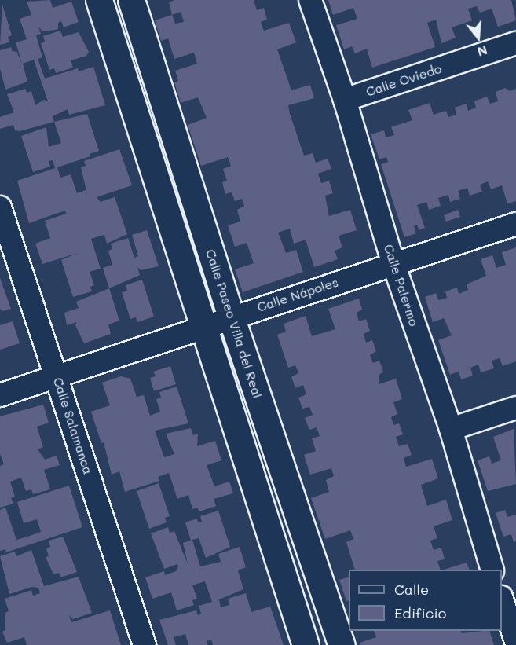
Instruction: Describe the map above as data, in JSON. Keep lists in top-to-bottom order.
{
  "streets": {
    "street": [
      "Calle Oviedo",
      "Calle Palermo",
      "Calle Nápoles",
      "Calle Paseo Villa del Real",
      "Calle Salamanca"
    ]
  },
  "crossings": [
    ["Calle Oviedo", "Calle Palermo"],
    ["Calle Palermo", "Calle Nápoles"],
    ["Calle Nápoles", "Calle Paseo Villa del Real"],
    ["Calle Nápoles", "Calle Salamanca"]
  ],
  "legend": ["Calle", "Edificio"],
  "north": "bottom"
}
